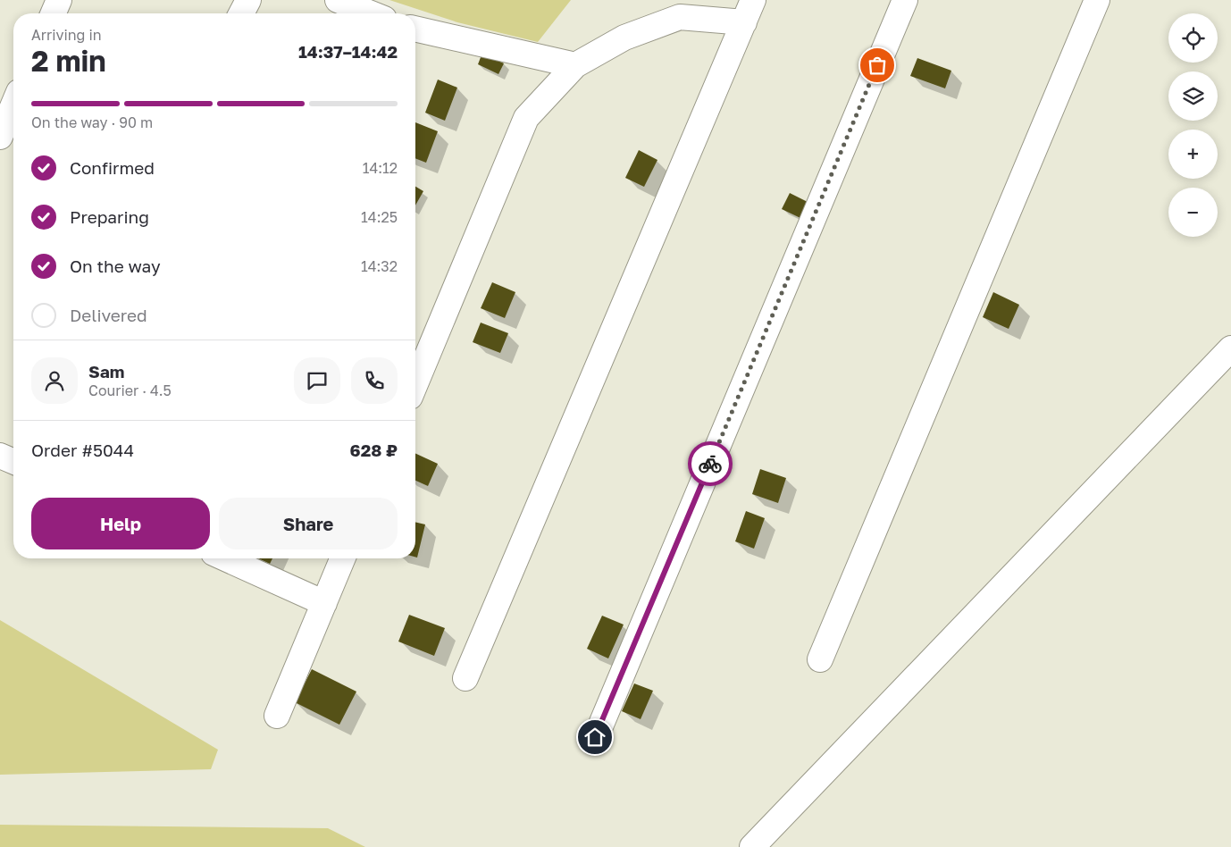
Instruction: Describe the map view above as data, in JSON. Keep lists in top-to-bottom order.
{
  "page": {
    "map_buttons": ["+", "−"],
    "heading": ["2 min", "Arriving in", "14:37–14:42"],
    "panel": [
      "Sam",
      "Courier · 4.5",
      "Order #5044",
      "628 ₽"
    ],
    "bar": "On the way · 90 m",
    "list": [
      ["Confirmed", "14:12"],
      ["Preparing", "14:25"],
      ["On the way", "14:32"],
      "Delivered"
    ],
    "buttons": ["Help", "Share"]
  }
}
